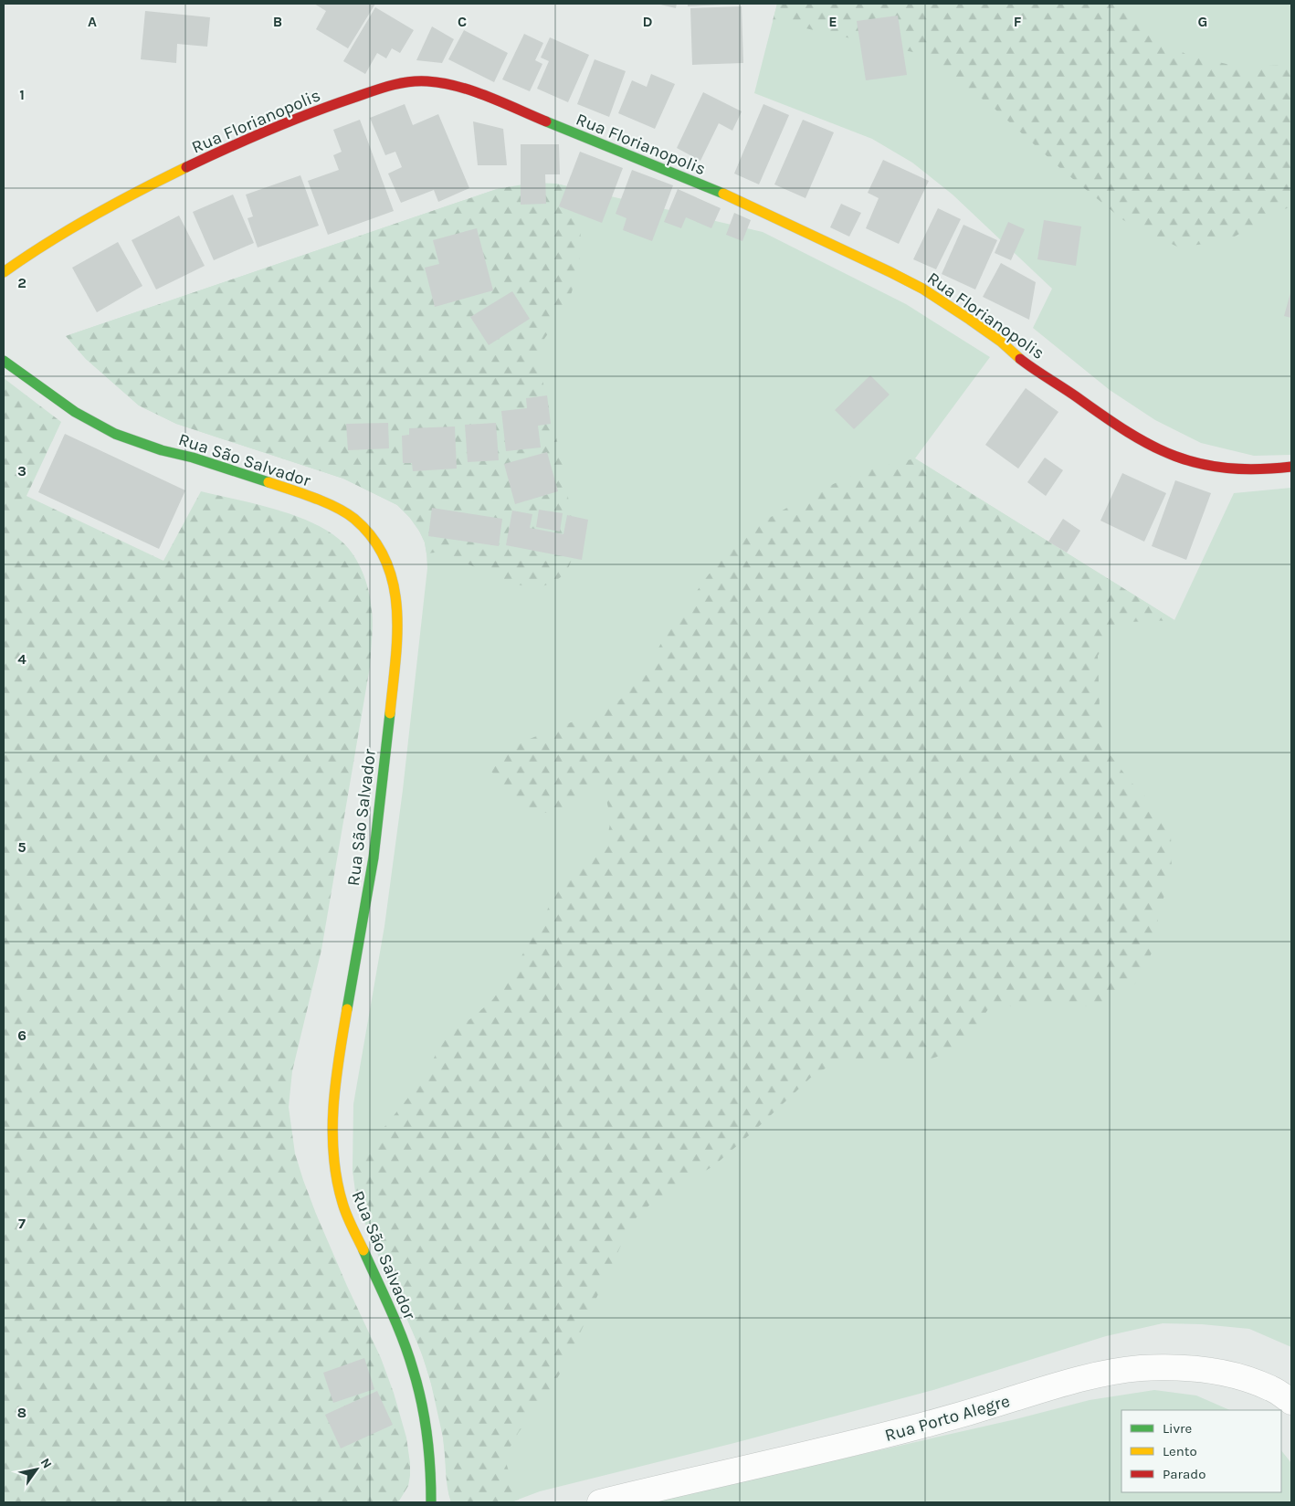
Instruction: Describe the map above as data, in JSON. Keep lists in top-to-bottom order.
{
  "streets": {
    "street": ["Rua Florianopolis", "Rua São Salvador", "Rua Porto Alegre"]
  },
  "legend": ["Livre", "Lento", "Parado"],
  "north": "top right",
  "grid": {
    "columns": [
      "A",
      "B",
      "C",
      "D",
      "E",
      "F",
      "G"
    ],
    "rows": [
      "1",
      "2",
      "3",
      "4",
      "5",
      "6",
      "7",
      "8"
    ]
  }
}
